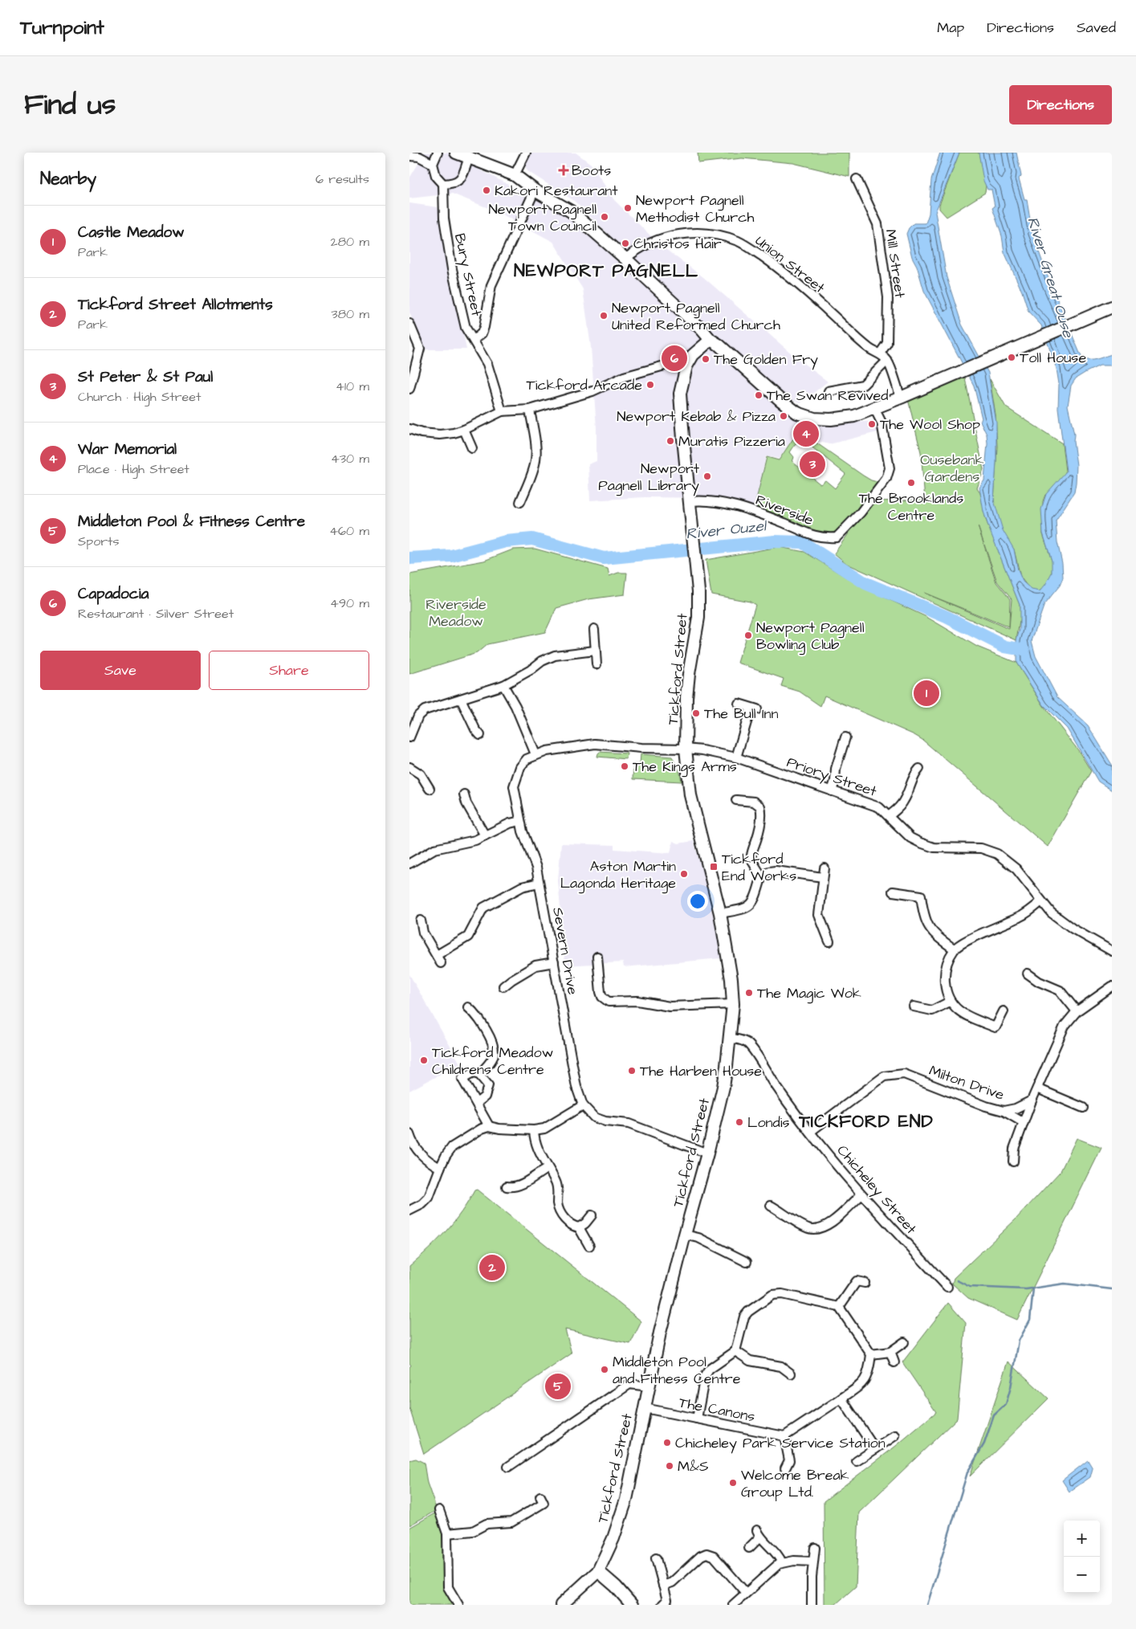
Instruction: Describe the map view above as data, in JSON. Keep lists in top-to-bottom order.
{
  "streets": {
    "main road": ["Tickford Street"],
    "street": [
      "Mill Street",
      "Union Street",
      "Bury Street",
      "Riverside",
      "Priory Street",
      "Severn Drive",
      "Milton Drive",
      "Chicheley Street",
      "The Canons"
    ]
  },
  "crossings": [
    ["Mill Street", "Union Street"],
    ["Riverside", "Tickford Street"],
    ["Tickford Street", "Priory Street"],
    ["Tickford Street", "Severn Drive"],
    ["Tickford Street", "Chicheley Street"],
    ["Tickford Street", "The Canons"],
    ["Priory Street", "Severn Drive"],
    ["Milton Drive", "Chicheley Street"]
  ],
  "districts": ["NEWPORT PAGNELL", "TICKFORD END"],
  "water": ["River Great Ouse", "River Ouzel"],
  "parks": ["Ousebank Gardens", "Riverside Meadow"],
  "places": {
    "health": ["Boots"],
    "other": [
      "Kakori Restaurant",
      "Newport Pagnell Methodist Church",
      "Newport Pagnell Town Council",
      "Christos Hair",
      "Newport Pagnell United Reformed Church",
      "Toll House",
      "The Golden Fry",
      "Tickford Arcade",
      "The Swan Revived",
      "Newport Kebab & Pizza",
      "The Wool Shop",
      "Muratis Pizzeria",
      "Newport Pagnell Library",
      "The Brooklands Centre",
      "Newport Pagnell Bowling Club",
      "The Bull Inn",
      "The Kings Arms",
      "Aston Martin Lagonda Heritage",
      "The Magic Wok",
      "Tickford Meadow Childrens Centre",
      "The Harben House",
      "Londis",
      "Middleton Pool and Fitness Centre",
      "Chicheley Park Service Station",
      "M&S",
      "Welcome Break Group Ltd."
    ],
    "transit": ["Tickford End Works"]
  },
  "page": {
    "header": "Turnpoint",
    "nav": ["Map", "Directions", "Saved"],
    "title": "Find us",
    "buttons": [
      "Directions",
      ["Save", "Share"]
    ],
    "heading": ["Nearby", "6 results"],
    "list": [
      {
        "mark": "1",
        "name": "Castle Meadow",
        "note": "Park",
        "value": "280 m"
      },
      {
        "mark": "2",
        "name": "Tickford Street Allotments",
        "note": "Park",
        "value": "380 m"
      },
      {
        "mark": "3",
        "name": "St Peter & St Paul",
        "note": "Church · High Street",
        "value": "410 m"
      },
      {
        "mark": "4",
        "name": "War Memorial",
        "note": "Place · High Street",
        "value": "430 m"
      },
      {
        "mark": "5",
        "name": "Middleton Pool & Fitness Centre",
        "note": "Sports",
        "value": "460 m"
      },
      {
        "mark": "6",
        "name": "Capadocia",
        "note": "Restaurant · Silver Street",
        "value": "490 m"
      }
    ],
    "pins": [
      "6",
      "4",
      "3",
      "1",
      "2",
      "5"
    ],
    "map_buttons": ["+", "−"]
  }
}
